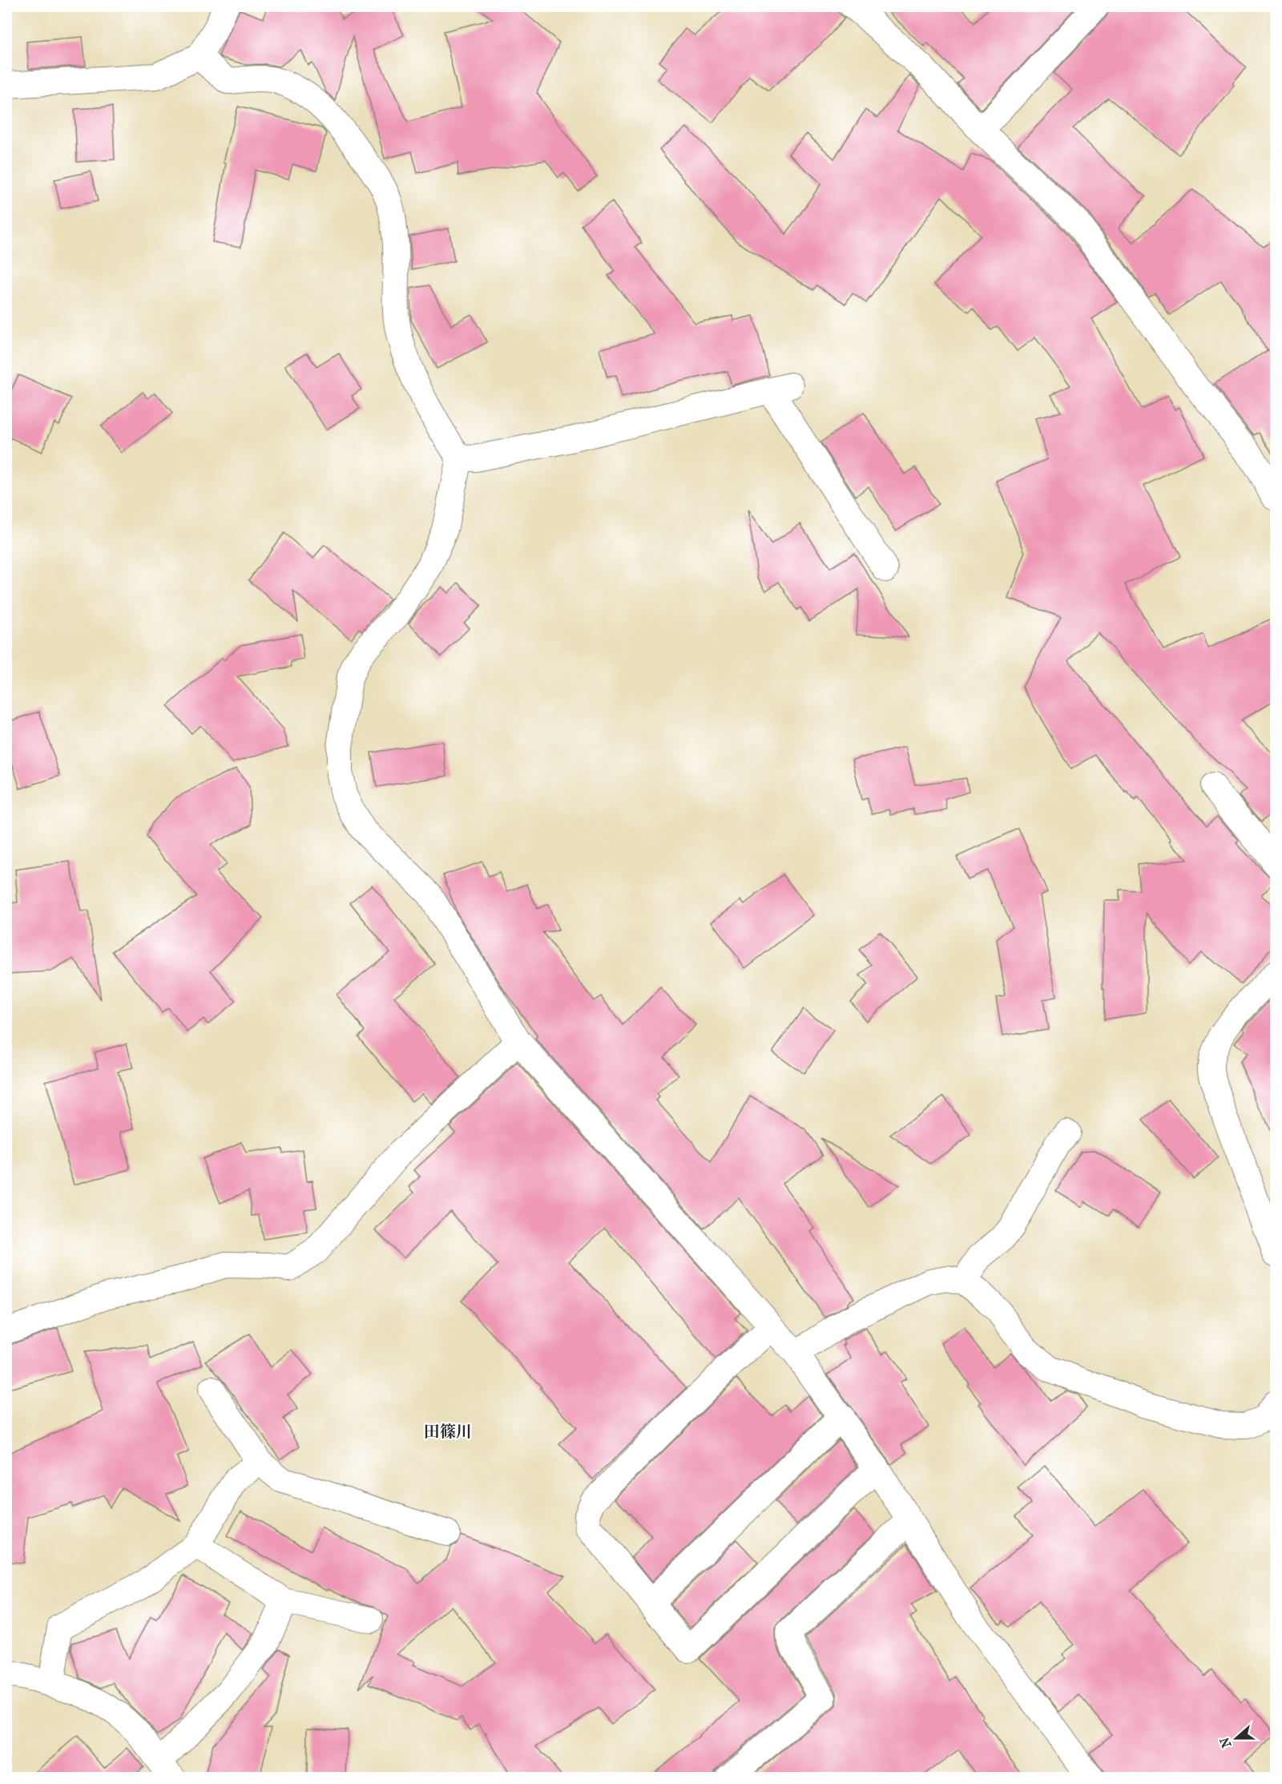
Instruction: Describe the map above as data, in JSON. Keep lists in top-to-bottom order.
{
  "districts": ["田篠川"],
  "north": "left"
}
